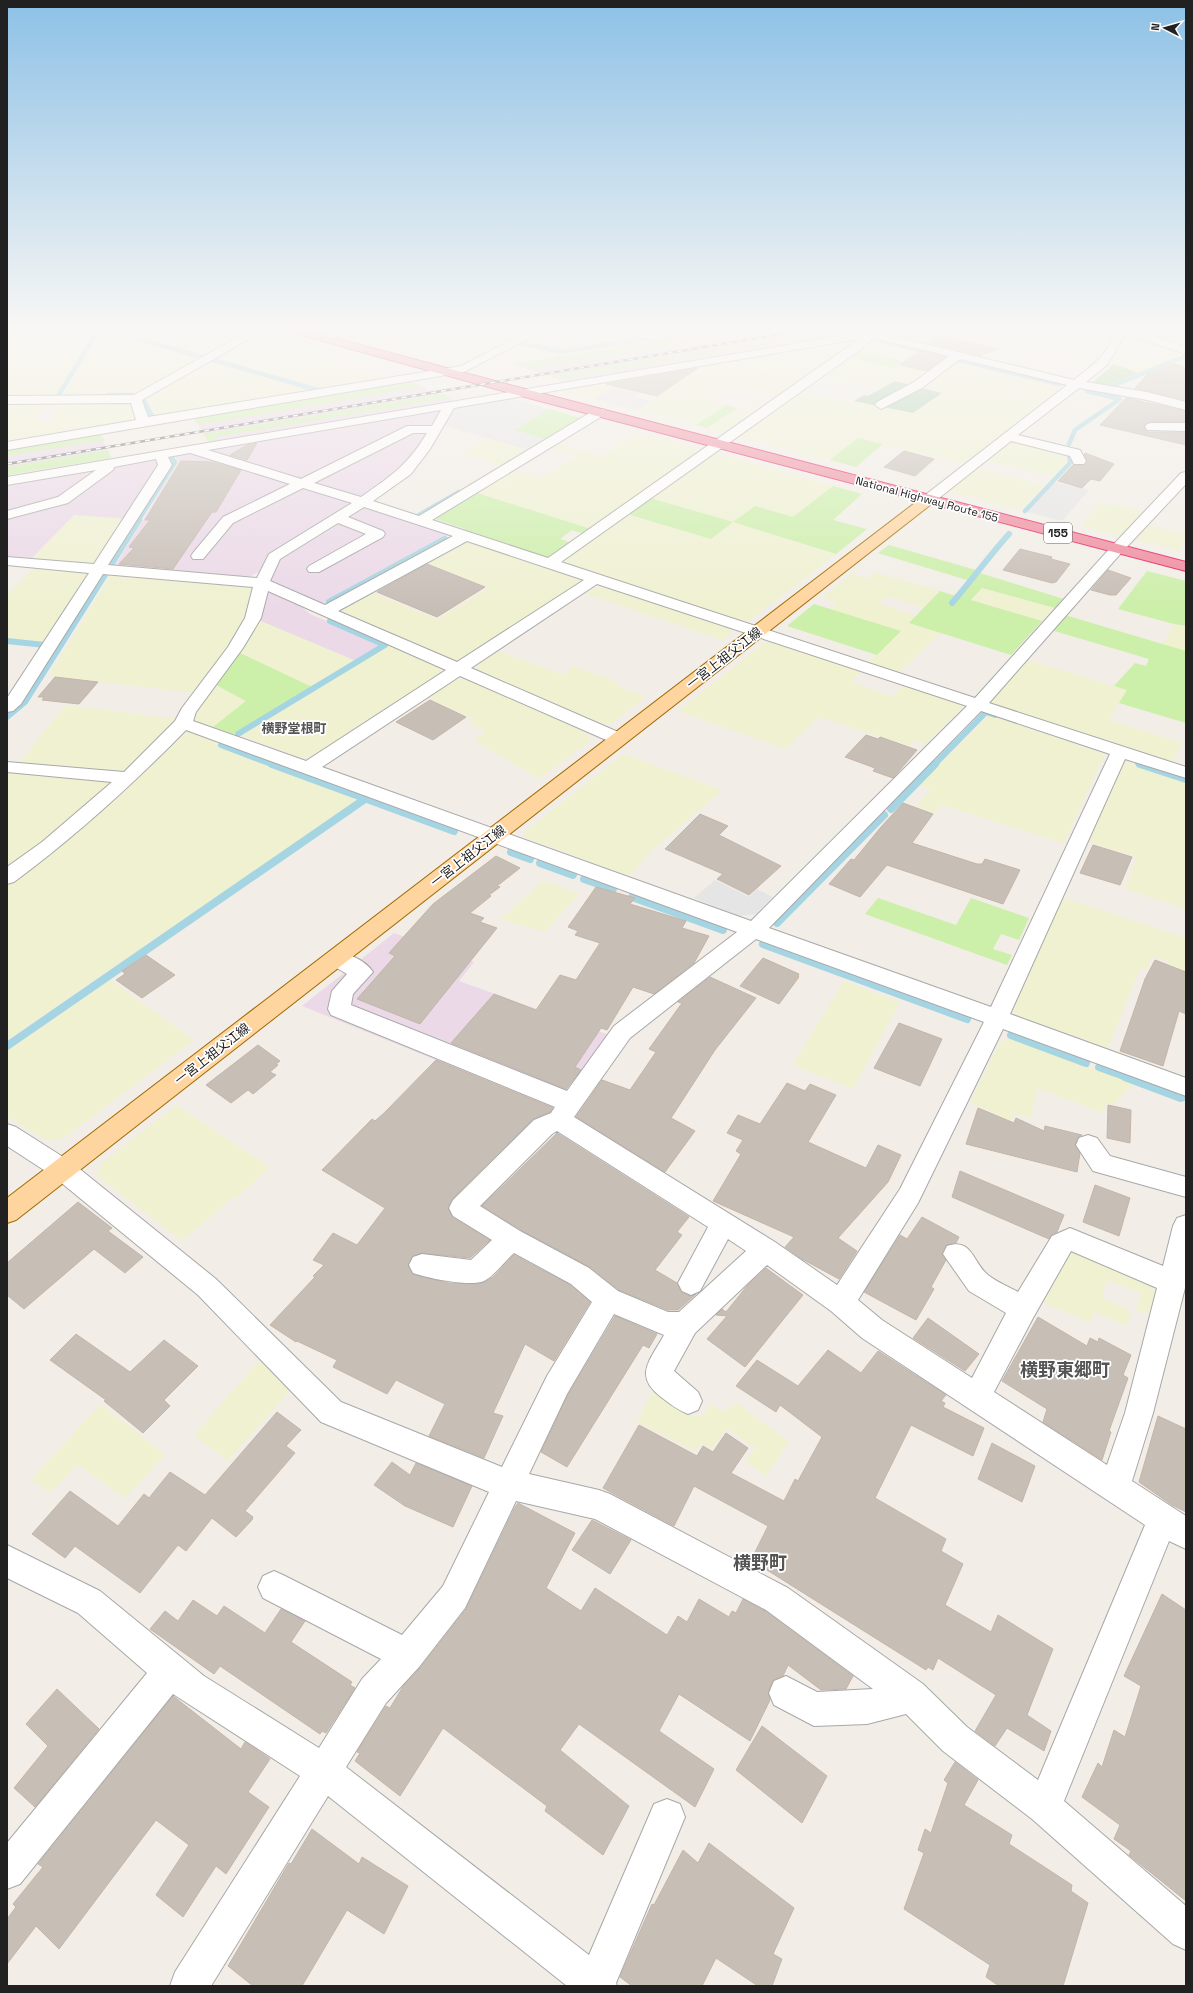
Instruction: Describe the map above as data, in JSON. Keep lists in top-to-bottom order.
{
  "streets": {
    "highway": ["National Highway Route 155", "155"],
    "main road": ["一宮上祖父江線"]
  },
  "crossings": [
    ["National Highway Route 155", "一宮上祖父江線"]
  ],
  "districts": ["横野堂根町", "横野東郷町", "横野町"],
  "north": "left"
}
